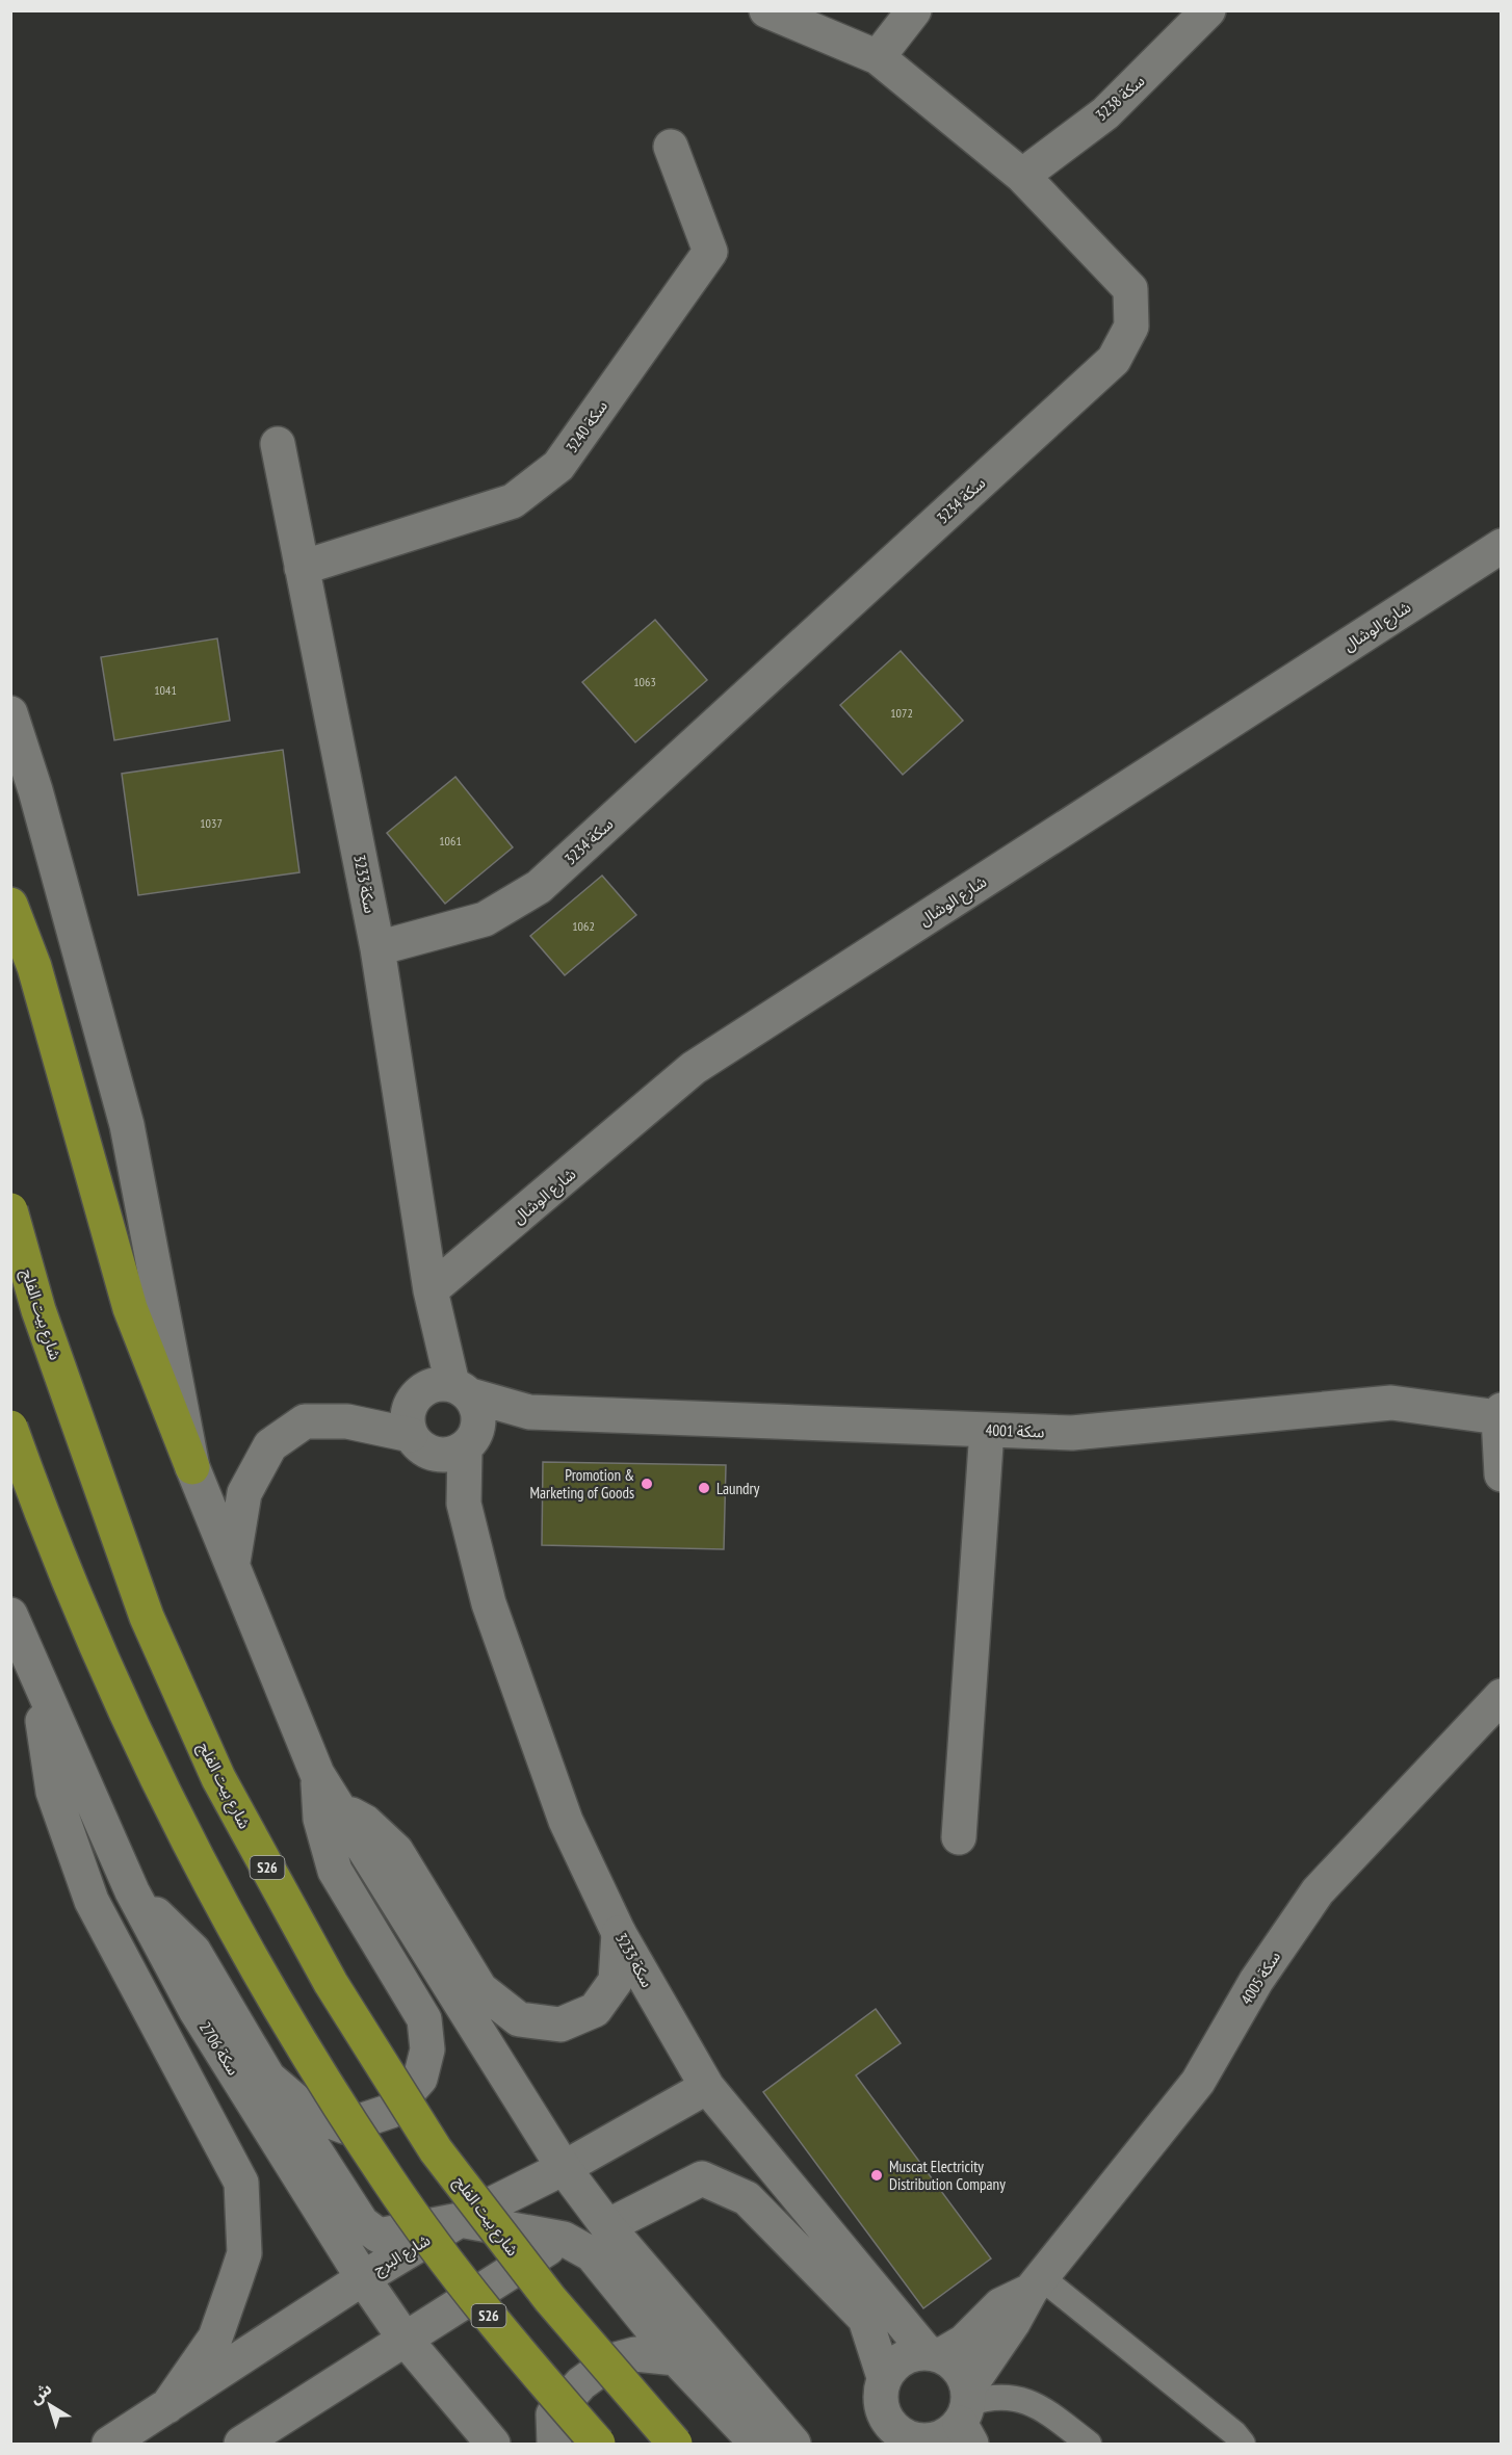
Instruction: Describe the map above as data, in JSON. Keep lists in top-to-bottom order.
{
  "streets": {
    "main road": ["شارع بيت الفلج", "S26"],
    "street": [
      "سكة 3238",
      "سكة 3240",
      "سكة 3234",
      "شارع الوشال",
      "سكة 3233",
      "سكة 4001",
      "سكة 4005",
      "سكة 2706",
      "شارع البرج"
    ]
  },
  "crossings": [
    ["سكة 3238", "سكة 3234"],
    ["سكة 3240", "سكة 3233"],
    ["سكة 3234", "سكة 3233"],
    ["شارع الوشال", "سكة 3233"],
    ["سكة 3233", "سكة 4001"],
    ["سكة 3233", "سكة 4005"],
    ["سكة 3233", "شارع البرج"],
    ["سكة 2706", "شارع البرج"]
  ],
  "places": ["Promotion & Marketing of Goods", "Laundry", "Muscat Electricity Distribution Company"],
  "house_numbers": [
    "1063",
    "1041",
    "1072",
    "1037",
    "1061",
    "1062"
  ],
  "north": "top left"
}
